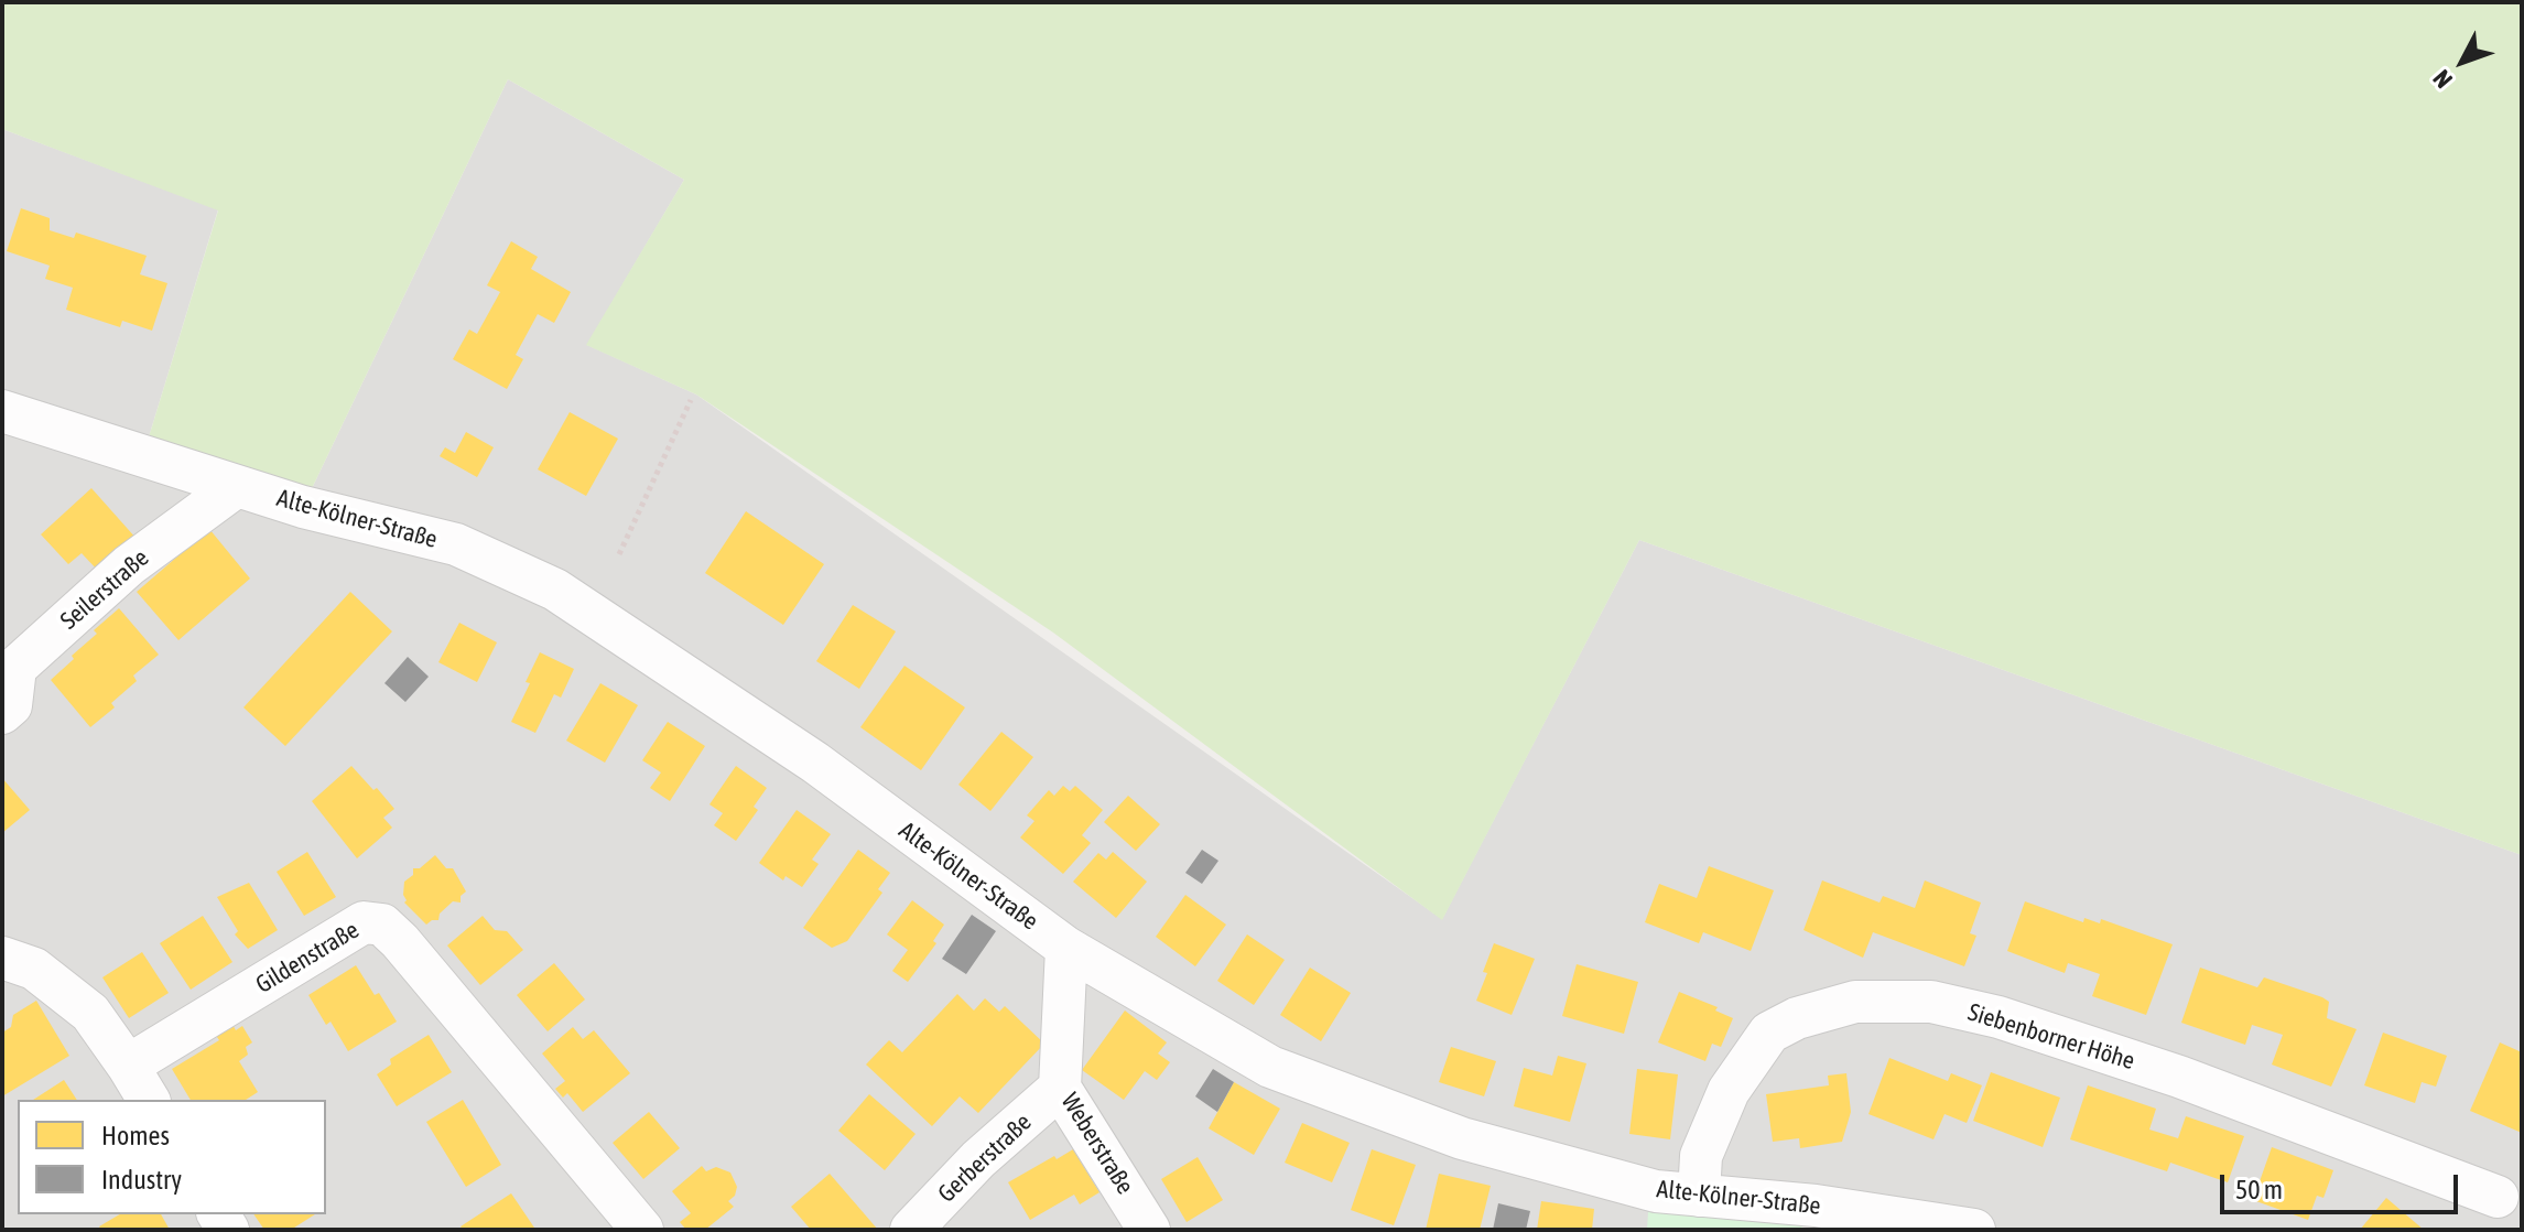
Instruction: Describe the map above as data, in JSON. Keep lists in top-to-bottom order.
{
  "streets": {
    "street": [
      "Alte-Kölner-Straße",
      "Seilerstraße",
      "Gildenstraße",
      "Siebenborner Höhe",
      "Weberstraße",
      "Gerberstraße"
    ]
  },
  "crossings": [
    ["Alte-Kölner-Straße", "Seilerstraße"],
    ["Alte-Kölner-Straße", "Siebenborner Höhe"],
    ["Alte-Kölner-Straße", "Weberstraße"],
    ["Weberstraße", "Gerberstraße"]
  ],
  "legend": ["Homes", "Industry"],
  "scale_bar": "50 m",
  "north": "bottom left"
}
